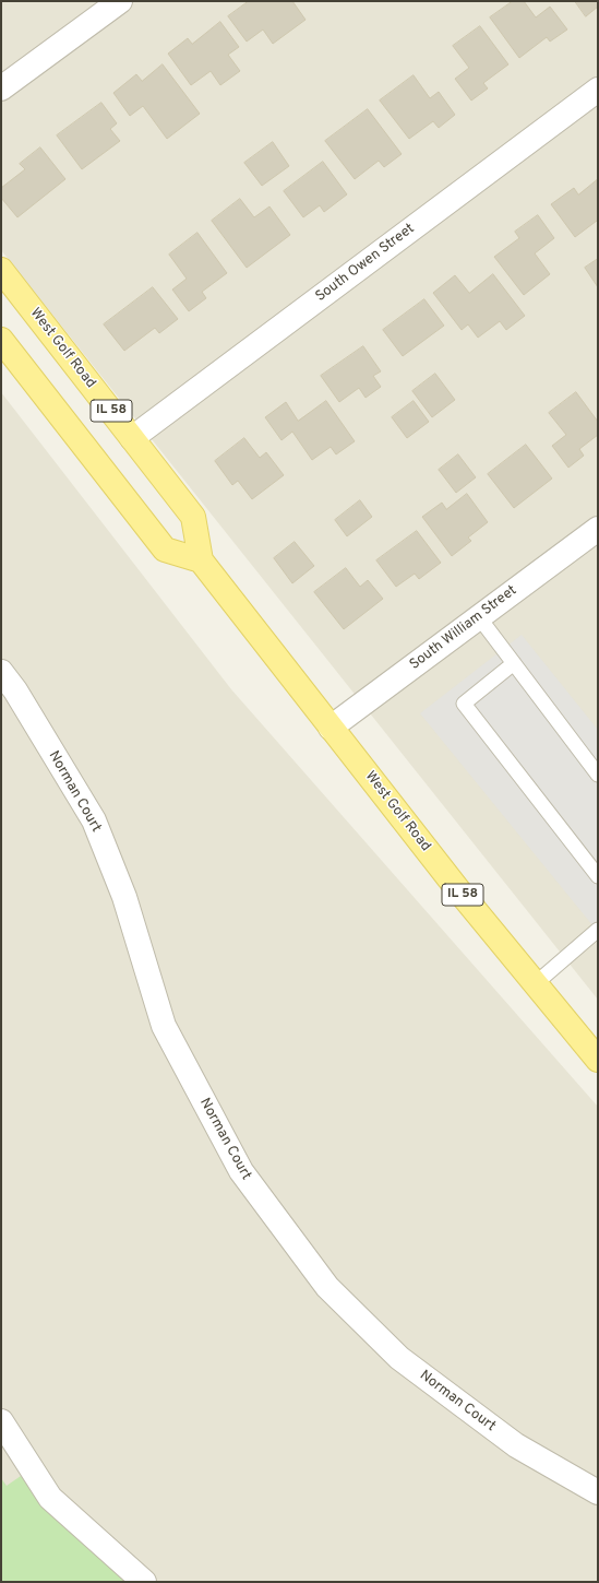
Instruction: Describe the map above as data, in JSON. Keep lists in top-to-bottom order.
{
  "streets": {
    "main road": ["West Golf Road", "IL 58"],
    "street": ["South Owen Street", "South William Street", "Norman Court"]
  },
  "crossings": [
    ["South Owen Street", "West Golf Road"],
    ["West Golf Road", "IL 58"],
    ["West Golf Road", "South William Street"]
  ]
}
